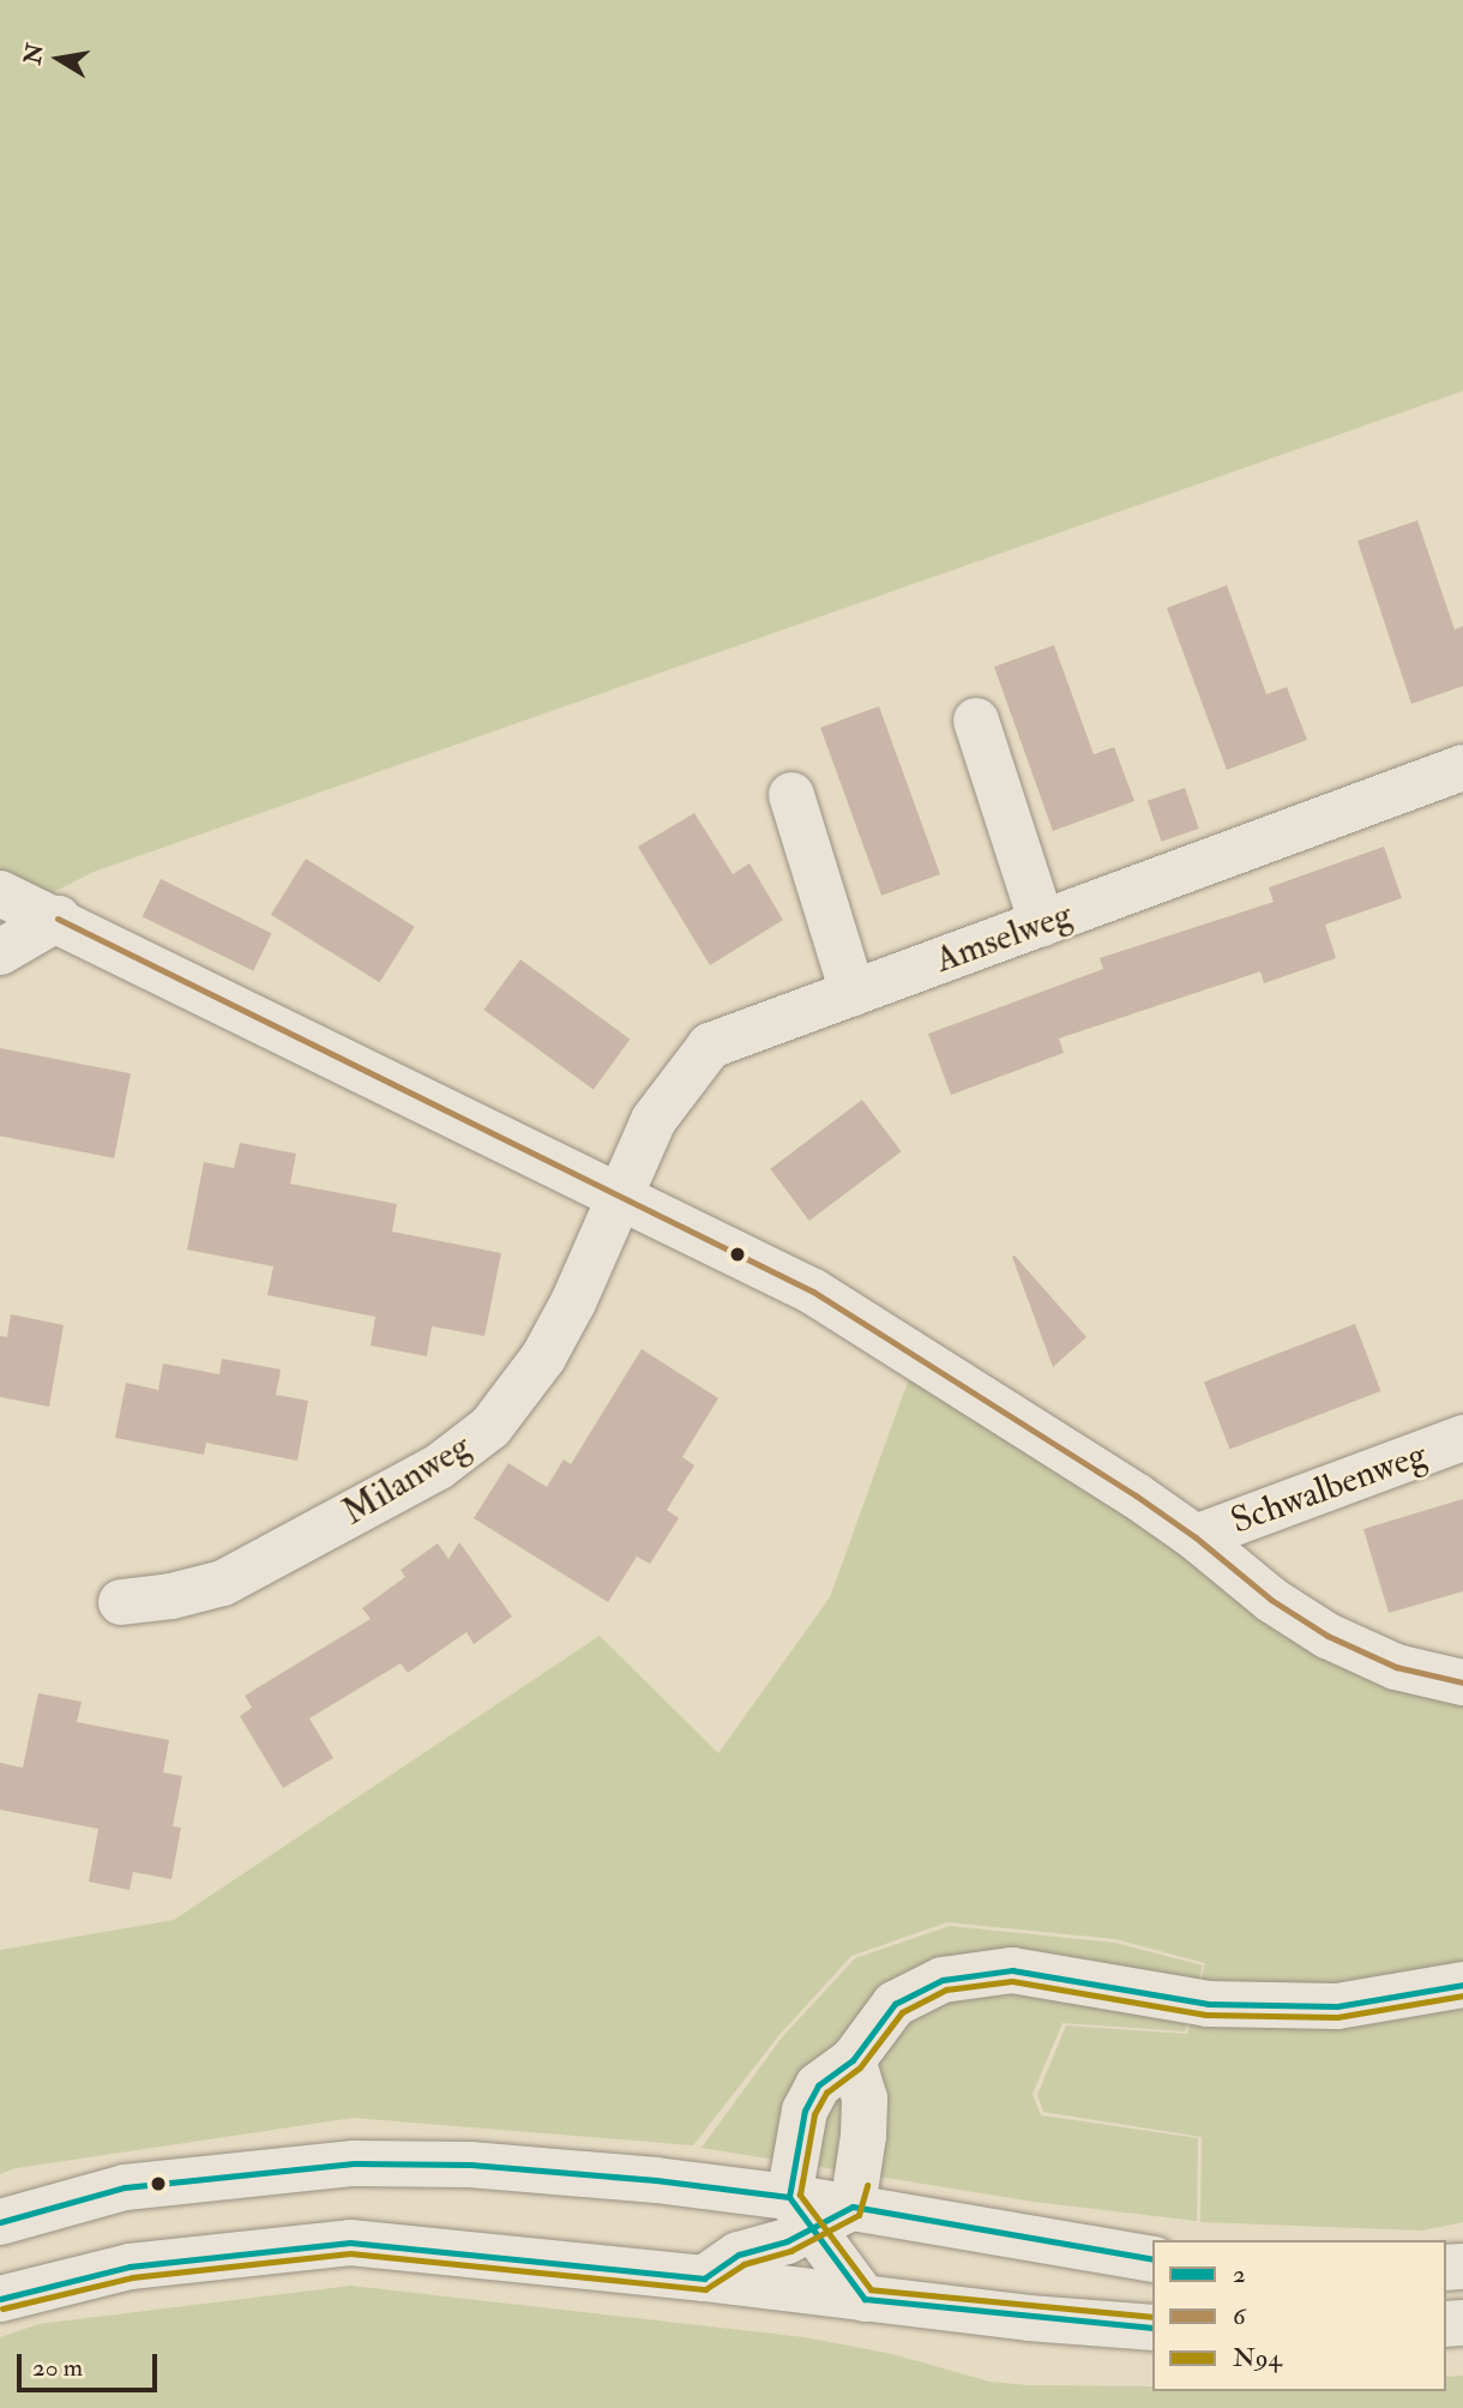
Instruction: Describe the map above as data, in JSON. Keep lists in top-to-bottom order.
{
  "streets": {
    "street": ["Amselweg", "Milanweg", "Schwalbenweg"]
  },
  "crossings": [
    ["Amselweg", "Milanweg"]
  ],
  "lines": ["transit line 6", "transit line 2", "transit line N94"],
  "legend": ["2", "6", "N94"],
  "scale_bar": "20 m",
  "north": "left"
}
